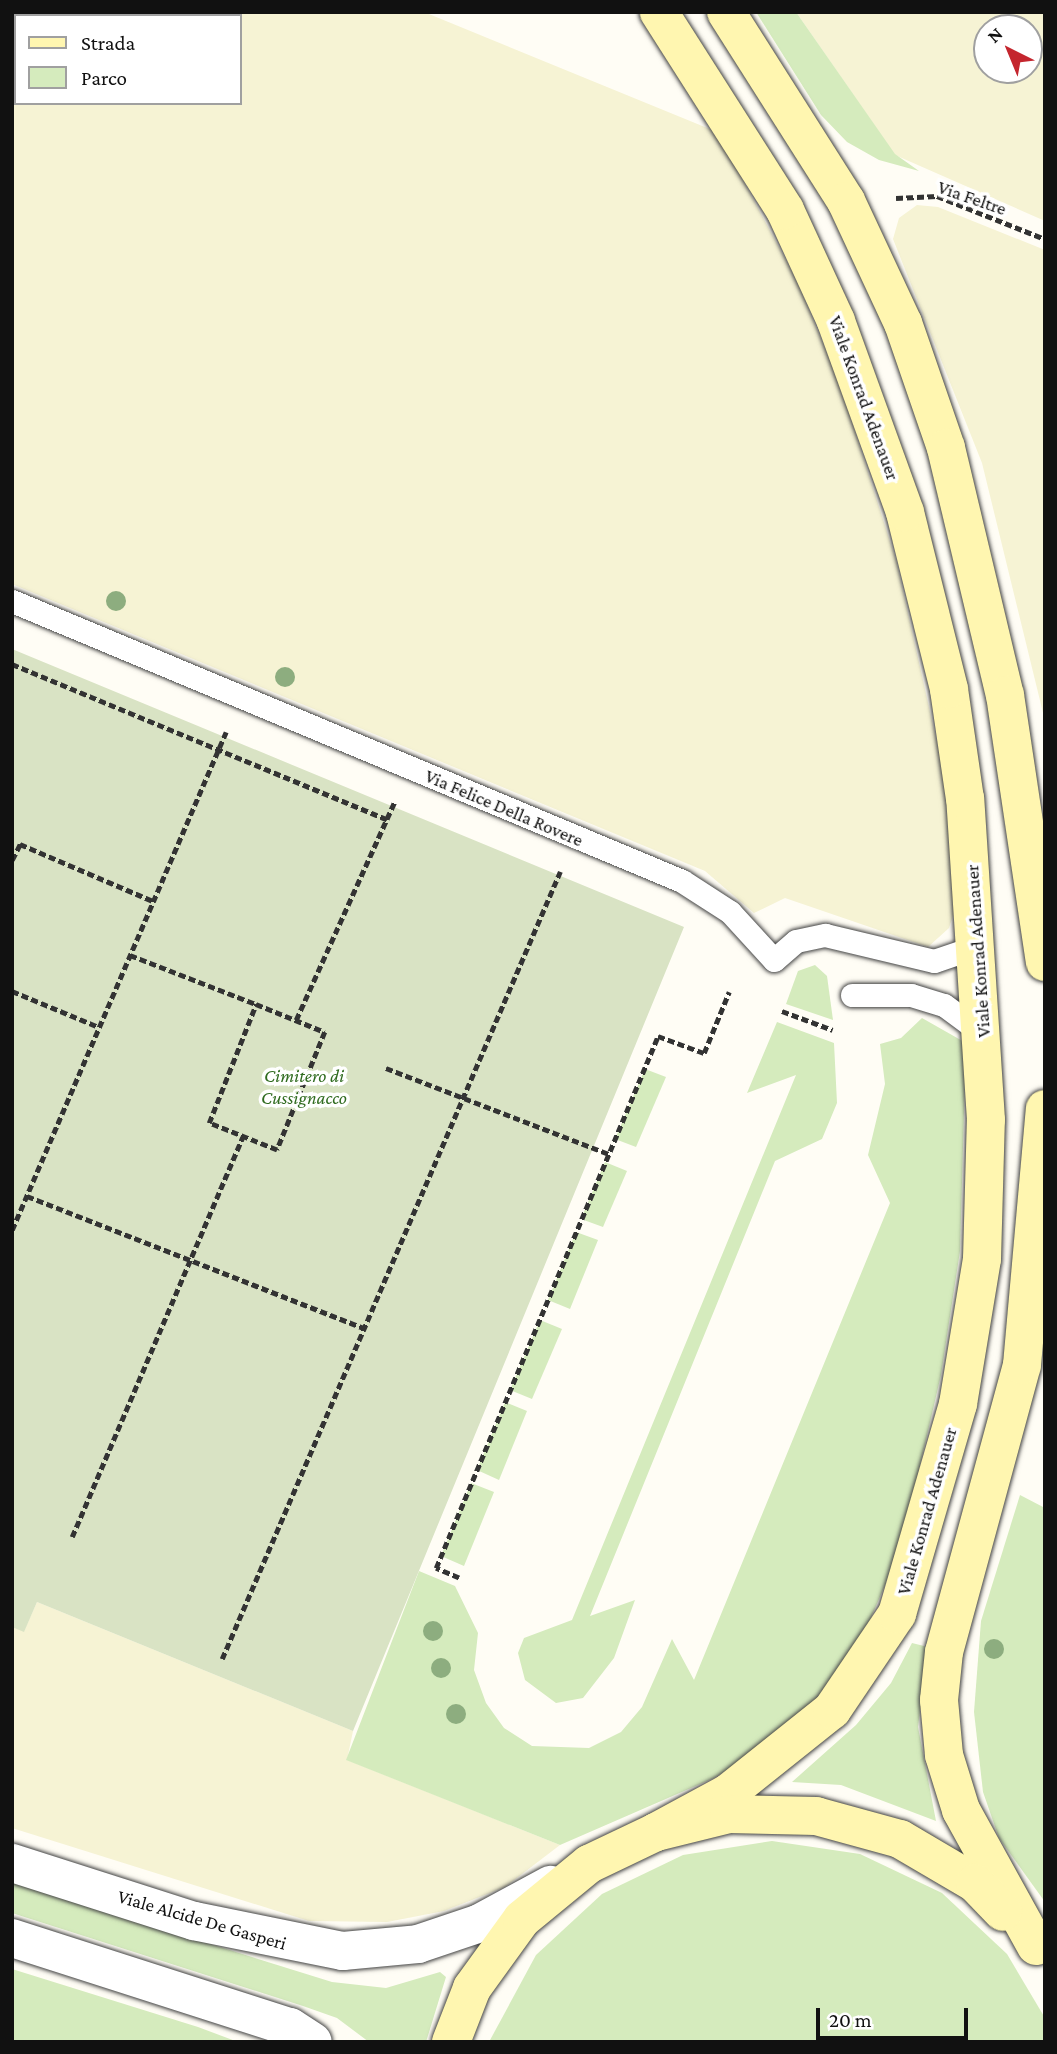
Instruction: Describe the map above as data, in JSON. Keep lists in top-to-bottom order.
{
  "streets": {
    "main road": ["Viale Konrad Adenauer"],
    "street": ["Viale Alcide De Gasperi"],
    "lane": ["Via Felice Della Rovere"],
    "path": ["Via Feltre"]
  },
  "crossings": [
    ["Viale Konrad Adenauer", "Via Felice Della Rovere"]
  ],
  "parks": ["Cimitero di Cussignacco"],
  "legend": ["Strada", "Parco"],
  "scale_bar": "20 m",
  "north": "top left"
}
